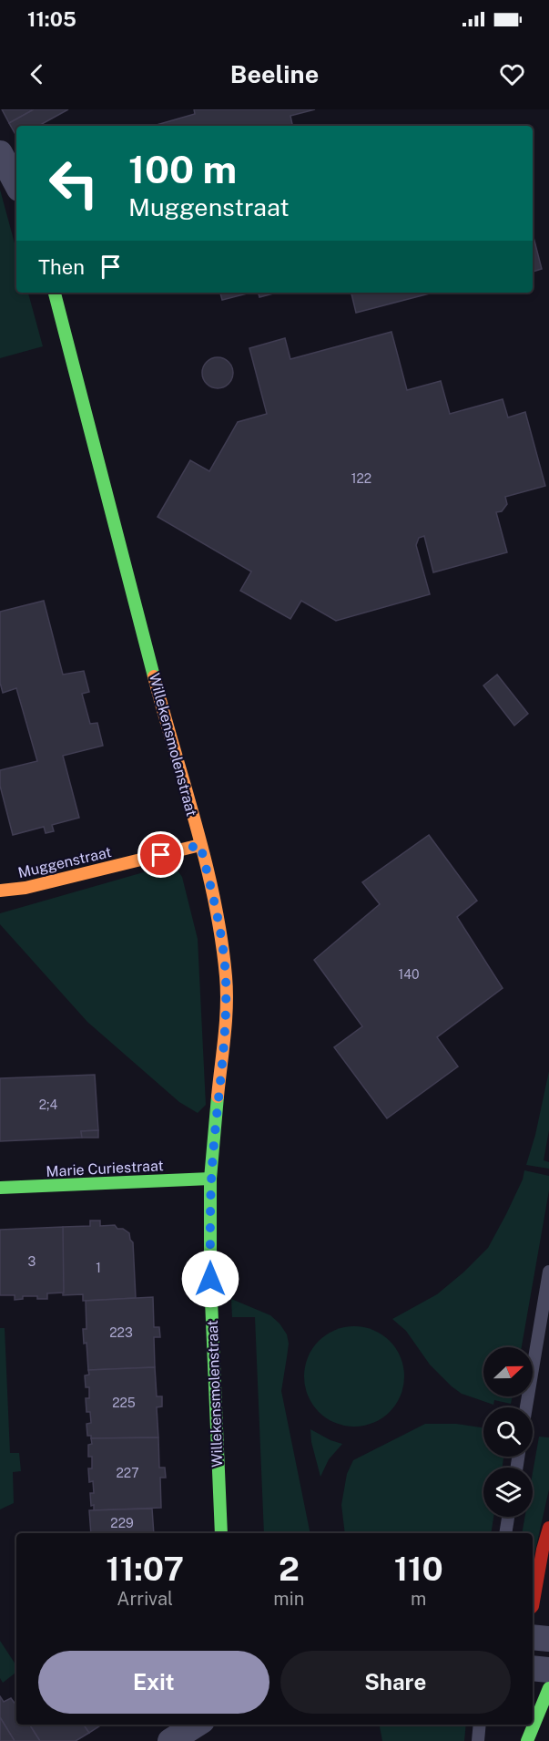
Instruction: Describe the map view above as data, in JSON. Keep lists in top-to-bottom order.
{
  "streets": {
    "street": ["Willekensmolenstraat", "Muggenstraat", "Marie Curiestraat"]
  },
  "crossings": [
    ["Willekensmolenstraat", "Muggenstraat"],
    ["Willekensmolenstraat", "Marie Curiestraat"]
  ],
  "house_numbers": [
    "122",
    "140",
    "2;4",
    "3",
    "1",
    "223",
    "225",
    "227",
    "229"
  ],
  "north": "right",
  "page": {
    "status": "11:05",
    "header": "Beeline",
    "turn": ["100 m", "Muggenstraat"],
    "then": "Then",
    "eta": [
      "11:07",
      "Arrival",
      "2",
      "min",
      "110",
      "m"
    ],
    "buttons": ["Exit", "Share"]
  }
}
